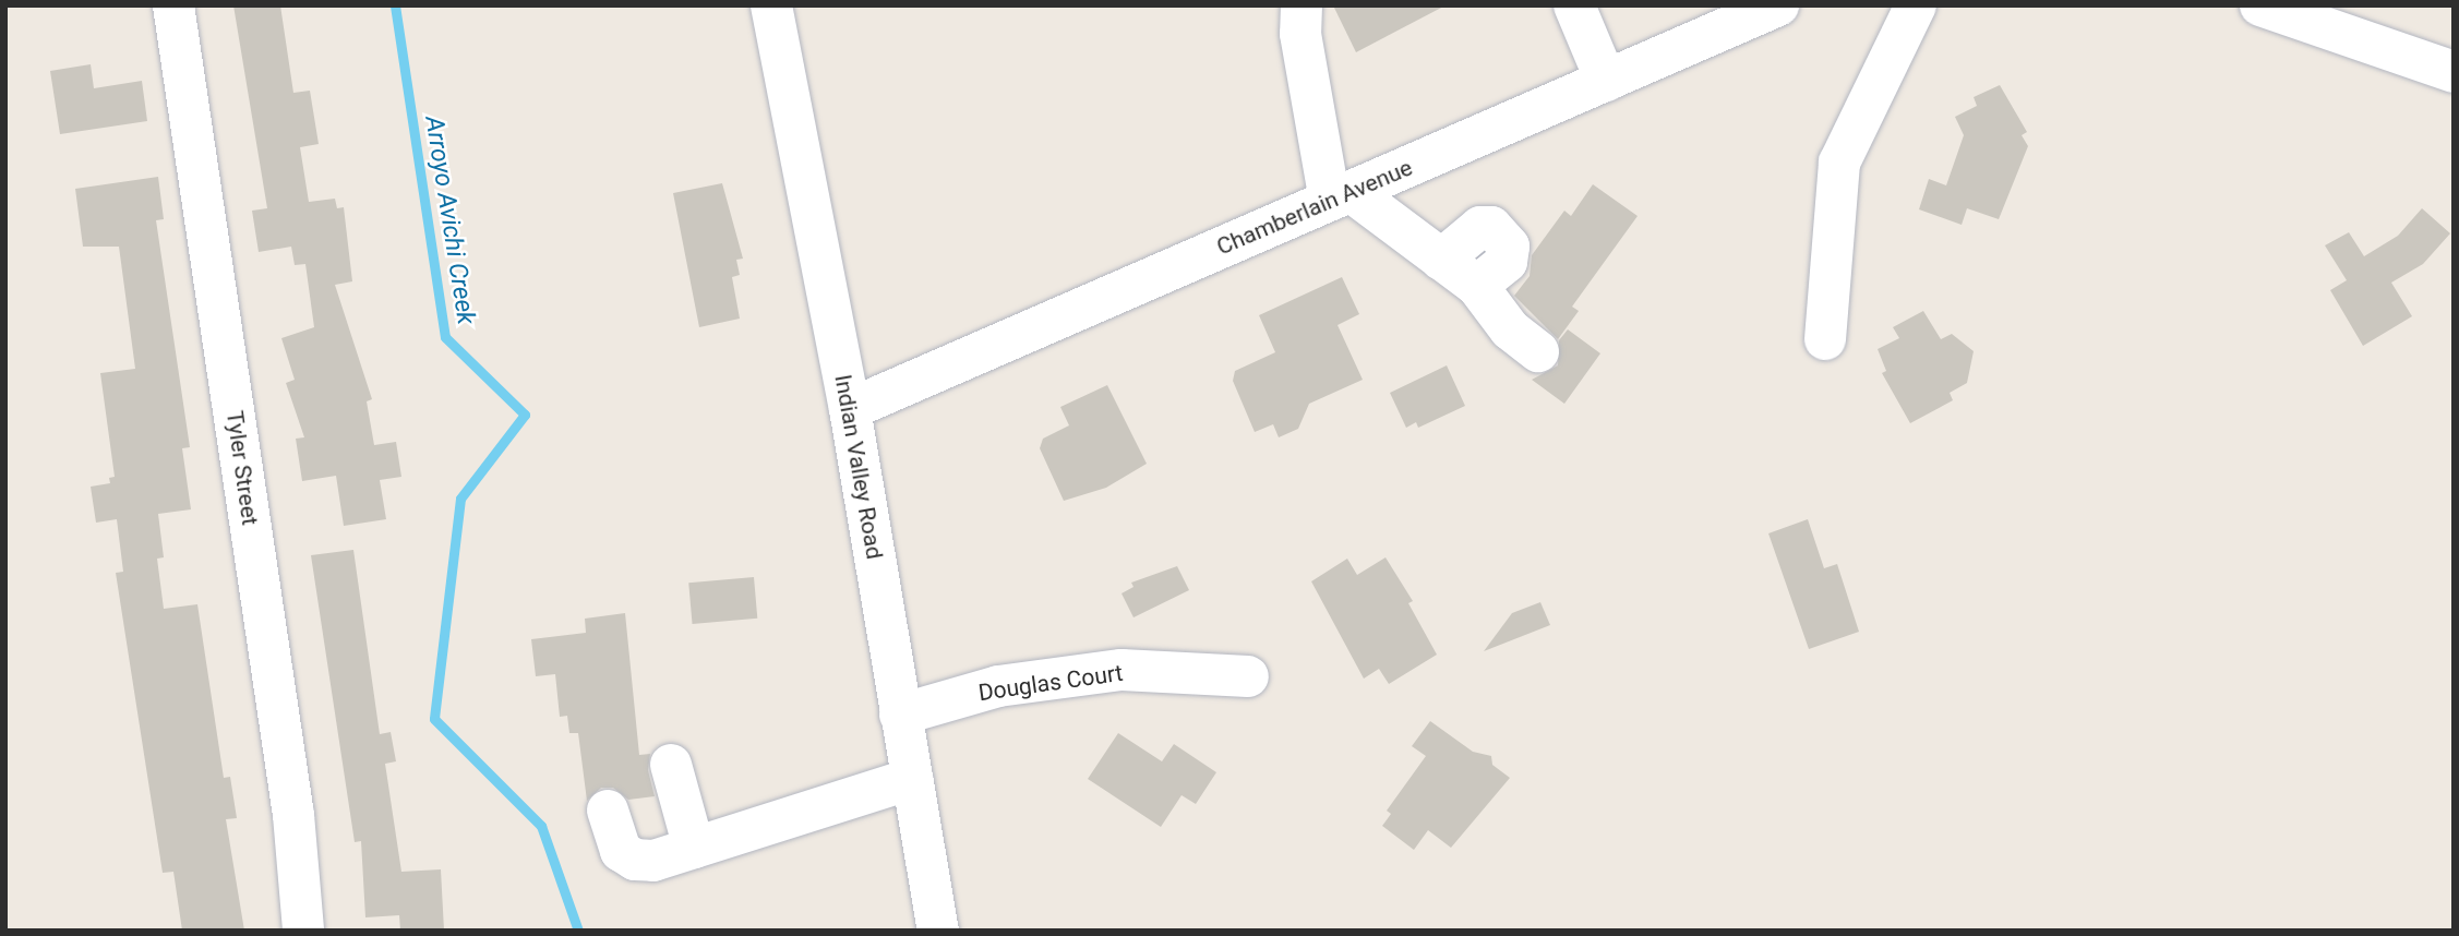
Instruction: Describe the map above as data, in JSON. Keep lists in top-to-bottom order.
{
  "streets": {
    "street": [
      "Chamberlain Avenue",
      "Indian Valley Road",
      "Tyler Street",
      "Douglas Court"
    ]
  },
  "crossings": [
    ["Chamberlain Avenue", "Indian Valley Road"],
    ["Indian Valley Road", "Douglas Court"]
  ],
  "water": ["Arroyo Avichi Creek"]
}
